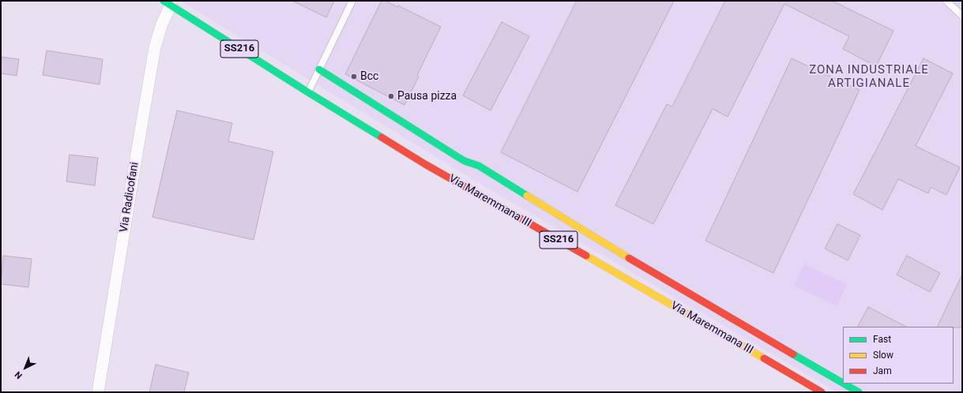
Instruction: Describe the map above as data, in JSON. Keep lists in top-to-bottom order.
{
  "streets": {
    "main road": ["SS216", "Via Maremmana III"],
    "street": ["Via Radicofani"]
  },
  "crossings": [
    ["Via Radicofani", "Via Maremmana III"]
  ],
  "districts": ["ZONA INDUSTRIALE ARTIGIANALE"],
  "places": ["Bcc", "Pausa pizza"],
  "legend": ["Fast", "Slow", "Jam"],
  "north": "bottom left"
}
